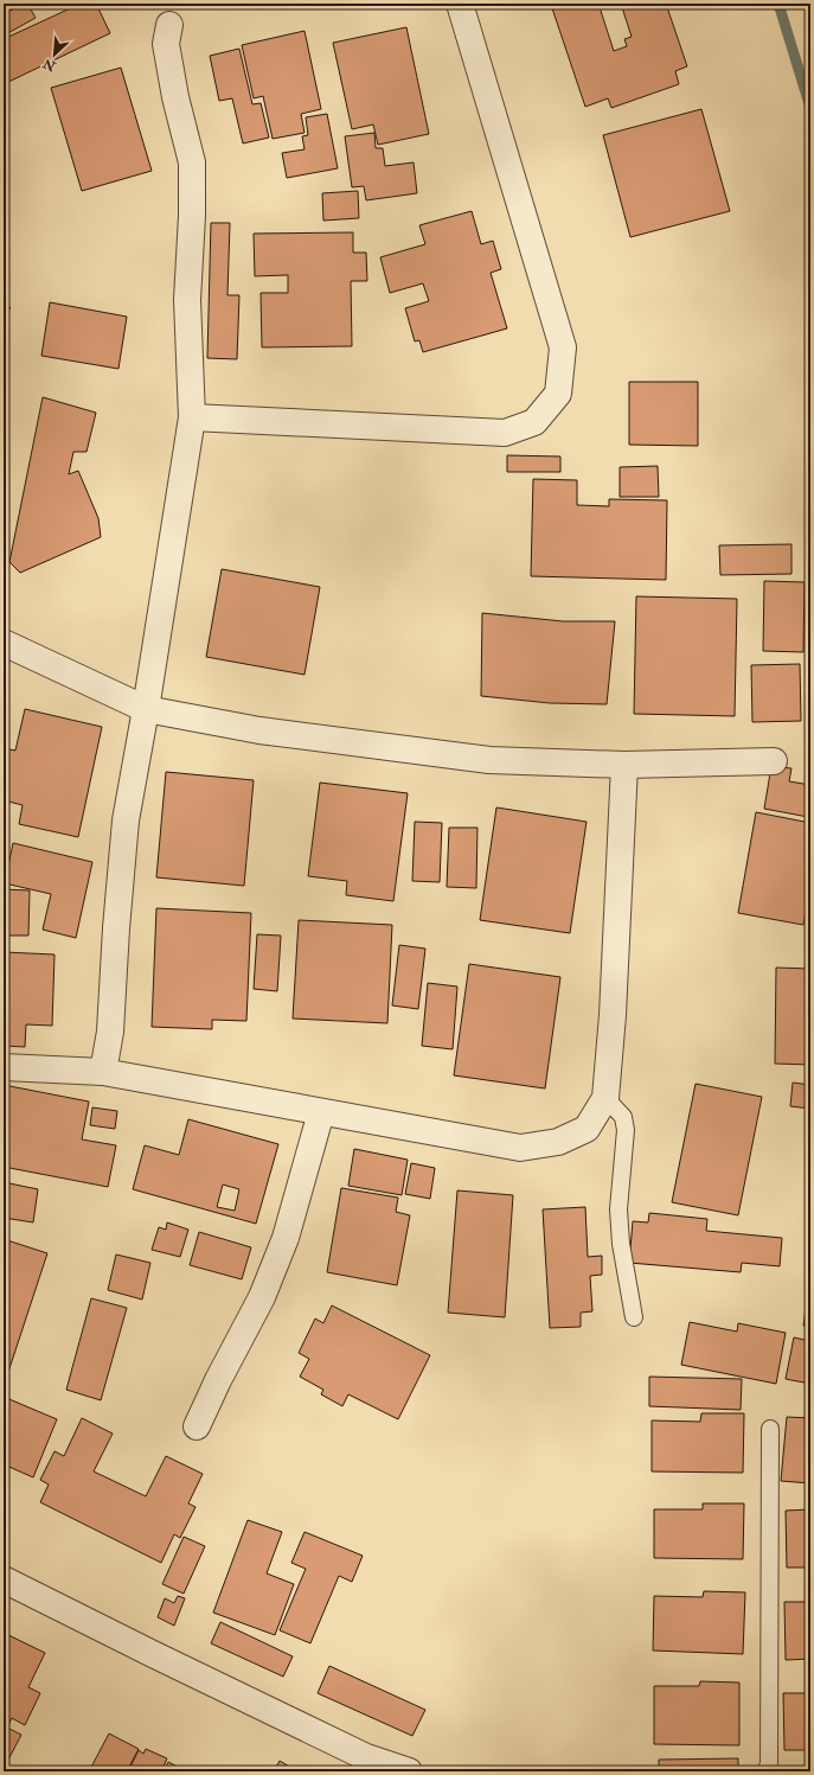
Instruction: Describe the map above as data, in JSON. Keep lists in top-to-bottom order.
{
  "north": "bottom left"
}
